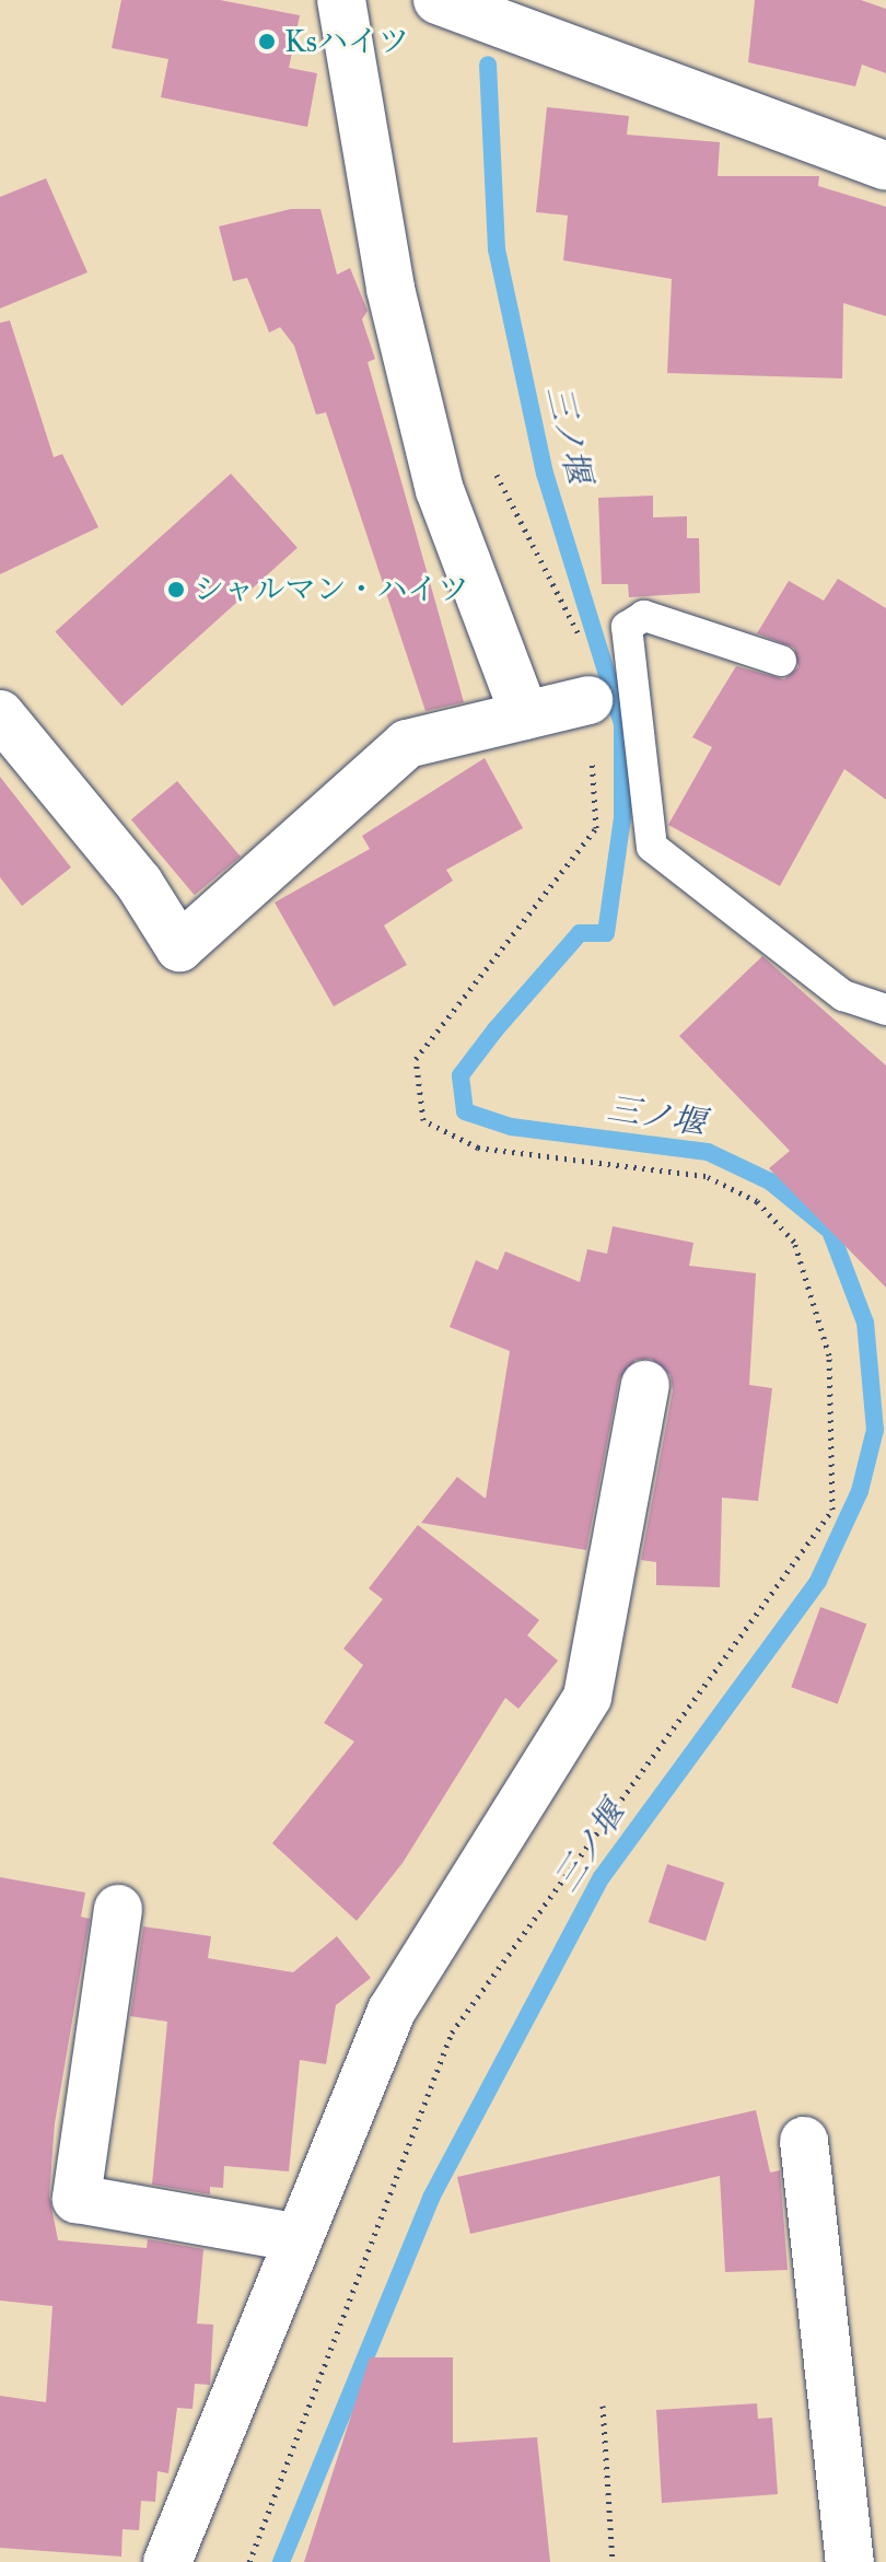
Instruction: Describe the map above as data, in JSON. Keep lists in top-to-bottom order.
{
  "water": ["三ノ堰"],
  "places": ["Ksハイツ", "シャルマン・ハイツ"]
}
